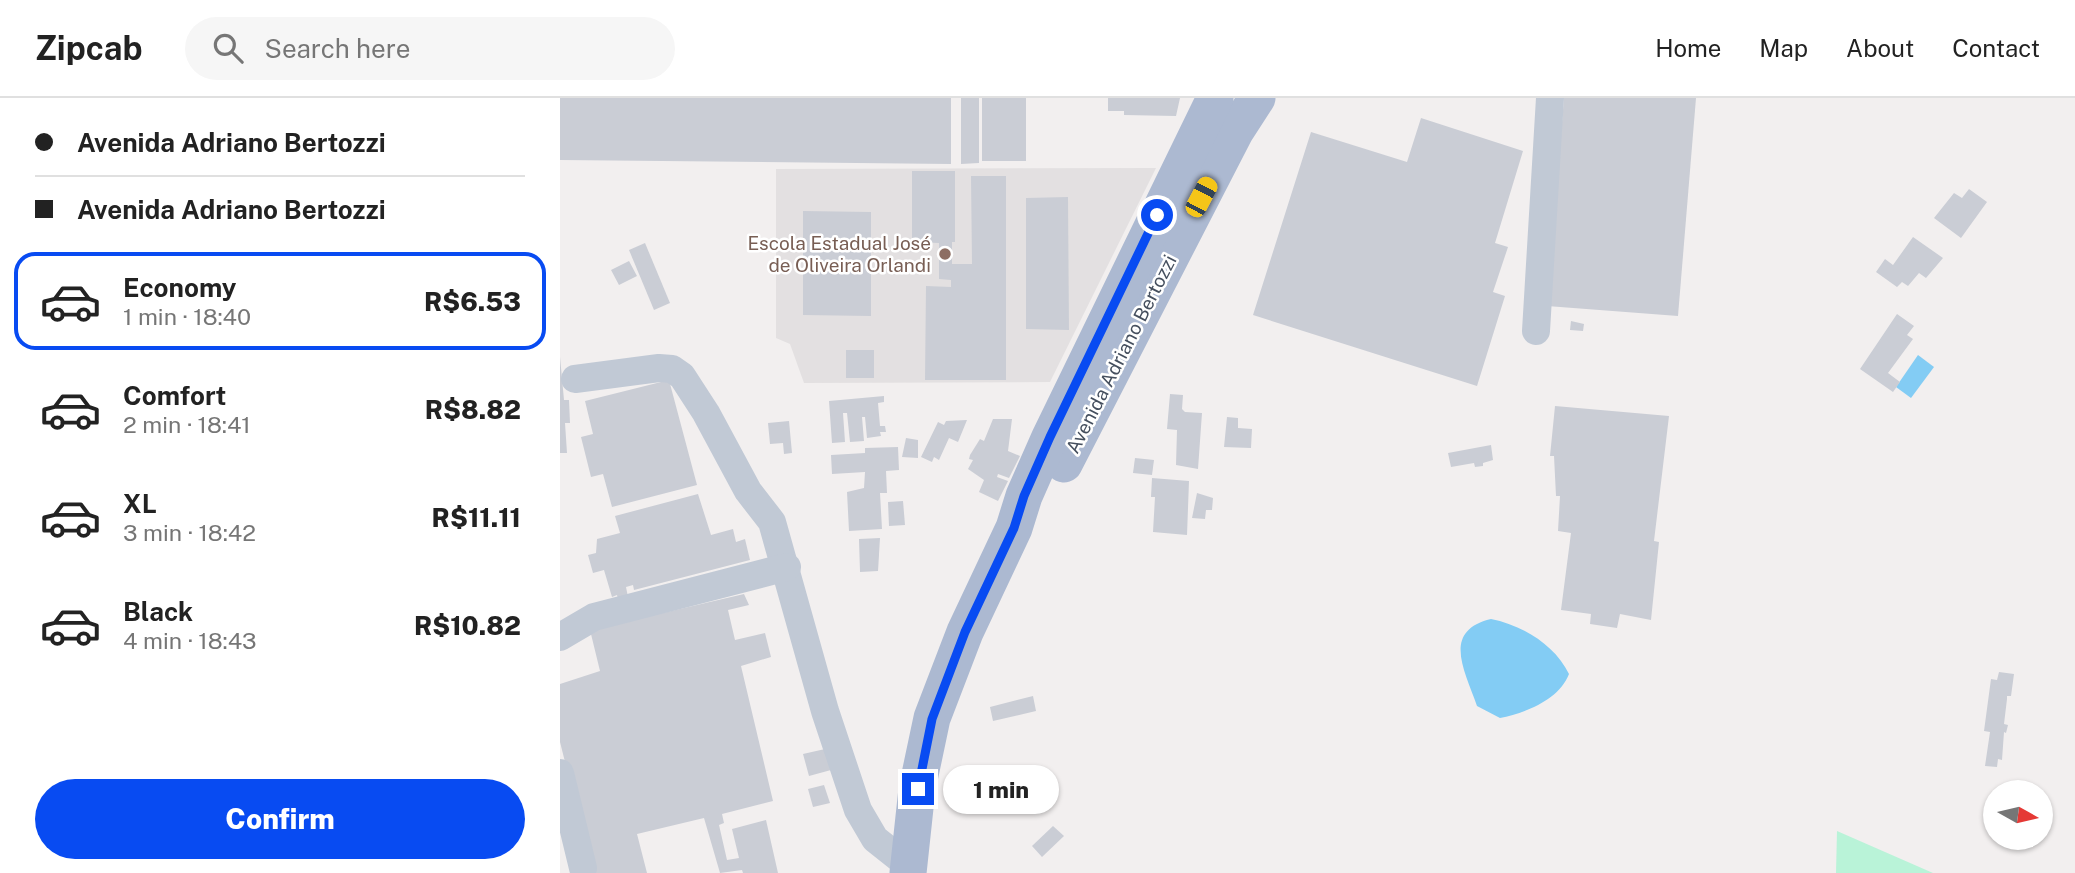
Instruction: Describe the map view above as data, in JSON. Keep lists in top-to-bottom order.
{
  "streets": {
    "main road": ["Avenida Adriano Bertozzi"]
  },
  "places": ["Escola Estadual José de Oliveira Orlandi"],
  "north": "right",
  "page": {
    "header": "Zipcab",
    "search": "Search here",
    "nav": [
      "Home",
      "Map",
      "About",
      "Contact"
    ],
    "banner": ["Avenida Adriano Bertozzi", "Avenida Adriano Bertozzi"],
    "list": [
      {
        "name": "Economy",
        "note": "1 min · 18:40",
        "value": "R$6.53"
      },
      {
        "name": "Comfort",
        "note": "2 min · 18:41",
        "value": "R$8.82"
      },
      {
        "name": "XL",
        "note": "3 min · 18:42",
        "value": "R$11.11"
      },
      {
        "name": "Black",
        "note": "4 min · 18:43",
        "value": "R$10.82"
      }
    ],
    "buttons": "Confirm",
    "bubble": "1 min"
  }
}
